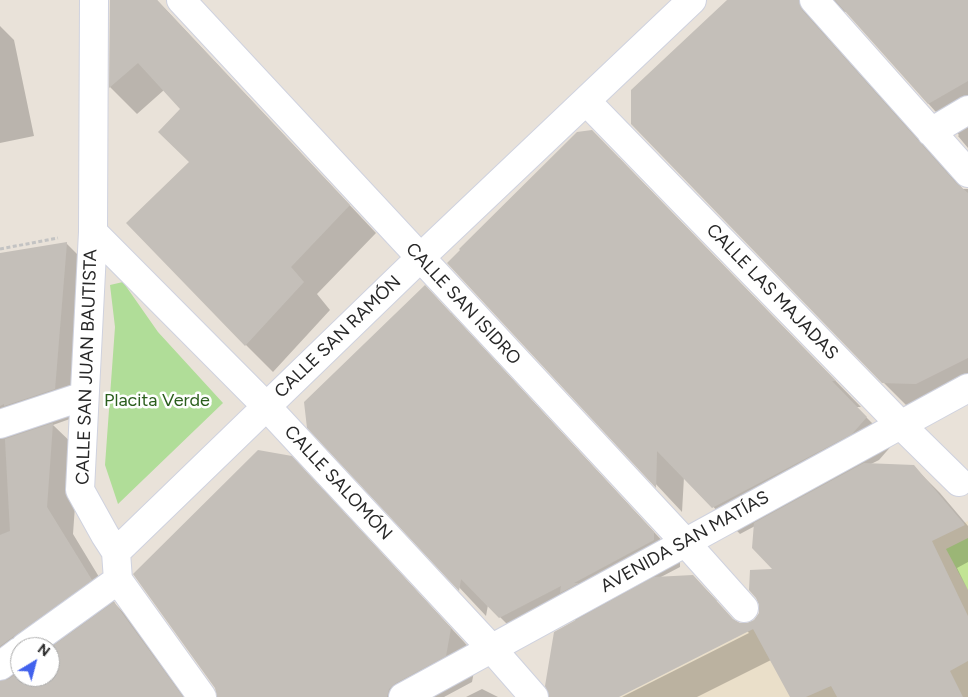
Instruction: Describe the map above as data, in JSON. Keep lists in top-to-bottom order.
{
  "streets": {
    "street": [
      "CALLE LAS MAJADAS",
      "CALLE SAN ISIDRO",
      "CALLE SAN RAMÓN",
      "CALLE SAN JUAN BAUTISTA",
      "CALLE SALOMÓN",
      "AVENIDA SAN MATÍAS"
    ]
  },
  "crossings": [
    ["CALLE LAS MAJADAS", "CALLE SAN RAMÓN"],
    ["CALLE LAS MAJADAS", "AVENIDA SAN MATÍAS"],
    ["CALLE SAN ISIDRO", "CALLE SAN RAMÓN"],
    ["CALLE SAN ISIDRO", "AVENIDA SAN MATÍAS"],
    ["CALLE SAN RAMÓN", "CALLE SAN JUAN BAUTISTA"],
    ["CALLE SAN RAMÓN", "CALLE SALOMÓN"],
    ["CALLE SAN JUAN BAUTISTA", "CALLE SALOMÓN"],
    ["CALLE SALOMÓN", "AVENIDA SAN MATÍAS"]
  ],
  "parks": ["Placita Verde"],
  "north": "top right"
}
